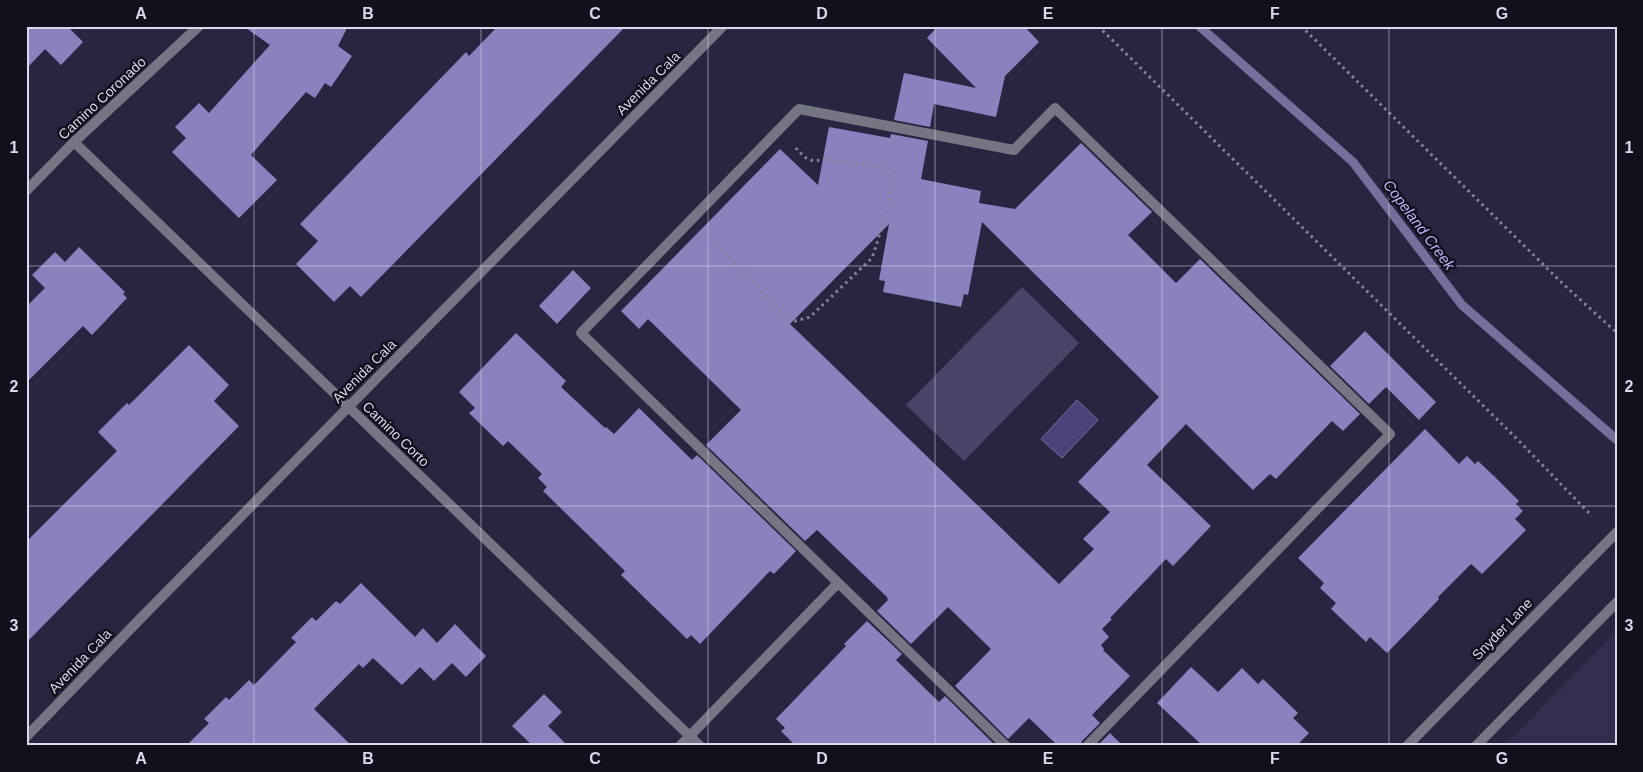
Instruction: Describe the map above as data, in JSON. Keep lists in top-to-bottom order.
{
  "streets": {
    "street": [
      "Avenida Cala",
      "Camino Coronado",
      "Camino Corto",
      "Snyder Lane"
    ]
  },
  "crossings": [
    ["Avenida Cala", "Camino Corto"],
    ["Camino Coronado", "Camino Corto"]
  ],
  "water": ["Copeland Creek"],
  "grid": {
    "columns": [
      "A",
      "B",
      "C",
      "D",
      "E",
      "F",
      "G"
    ],
    "rows": ["1", "2", "3"]
  }
}
